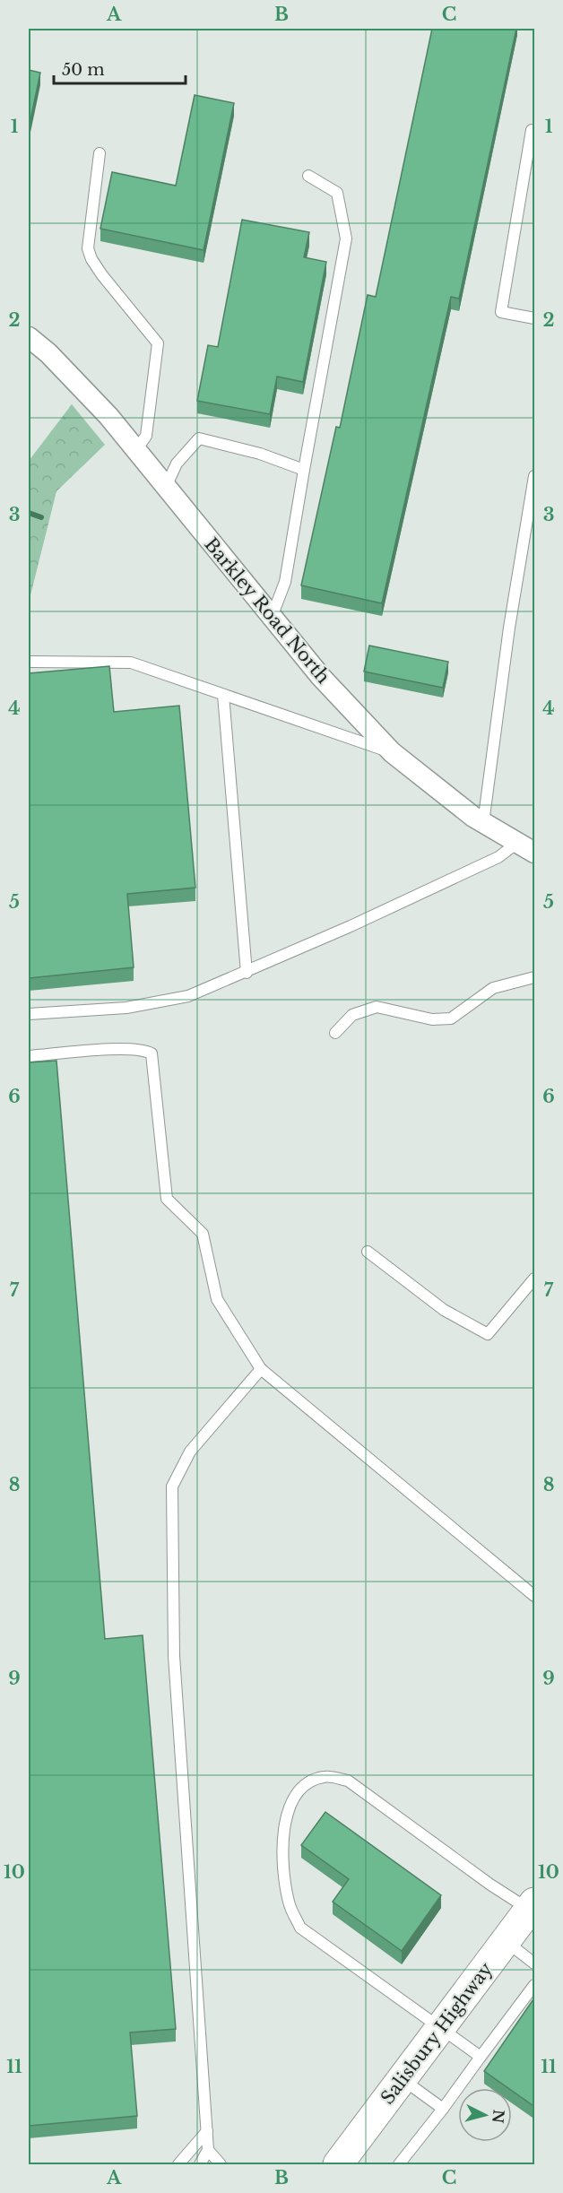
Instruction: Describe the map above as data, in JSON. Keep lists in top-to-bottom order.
{
  "streets": {
    "highway": ["Salisbury Highway"],
    "street": ["Barkley Road North"]
  },
  "scale_bar": "50 m",
  "north": "right",
  "grid": {
    "columns": ["A", "B", "C"],
    "rows": [
      "1",
      "2",
      "3",
      "4",
      "5",
      "6",
      "7",
      "8",
      "9",
      "10",
      "11"
    ]
  }
}
